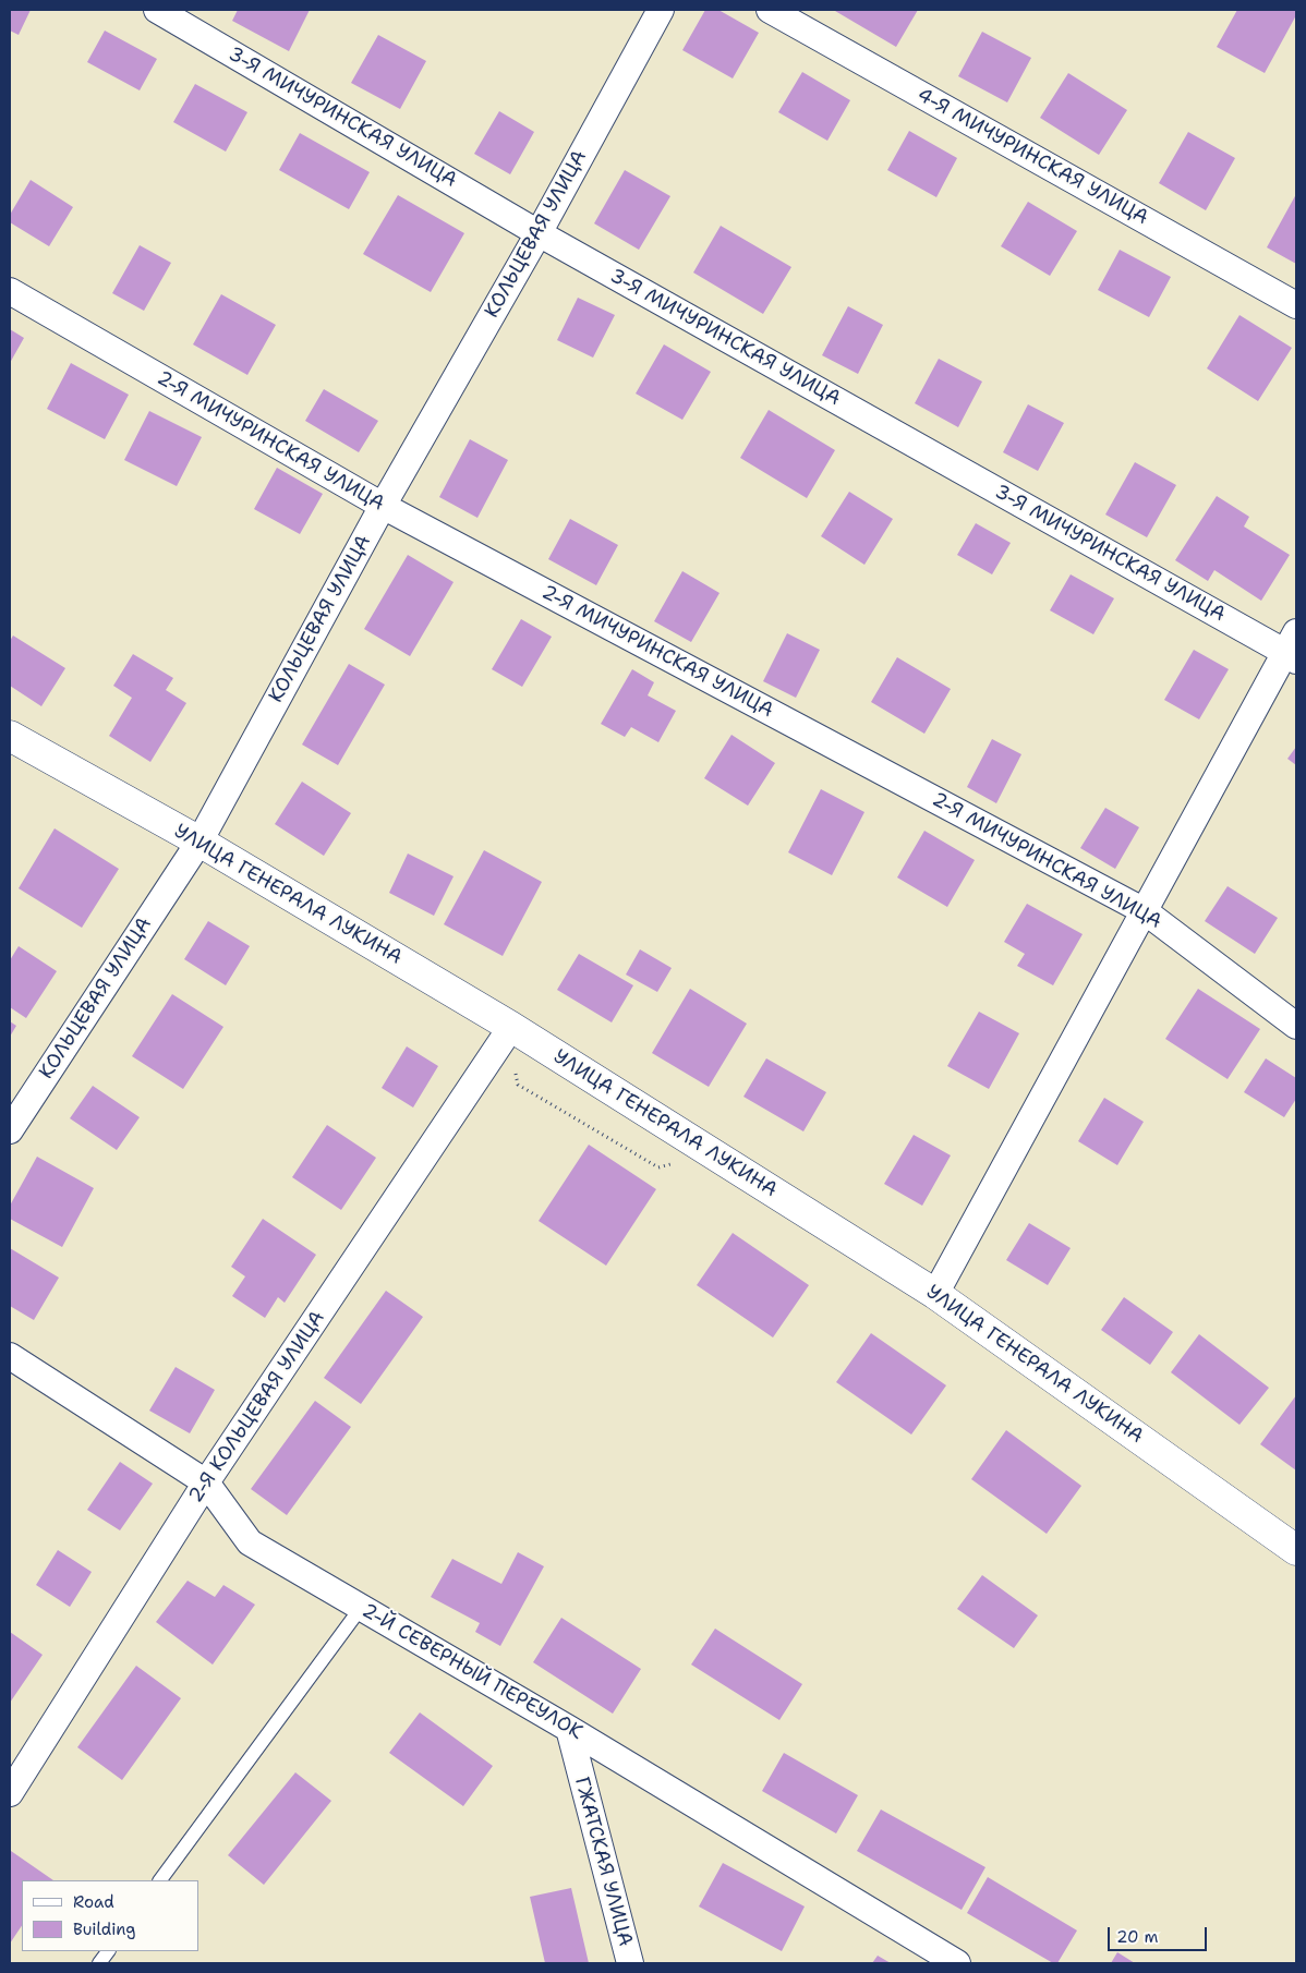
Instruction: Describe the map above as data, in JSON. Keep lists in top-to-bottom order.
{
  "streets": {
    "main road": ["УЛИЦА ГЕНЕРАЛА ЛУКИНА"],
    "street": [
      "3-Я МИЧУРИНСКАЯ УЛИЦА",
      "4-Я МИЧУРИНСКАЯ УЛИЦА",
      "КОЛЬЦЕВАЯ УЛИЦА",
      "2-Я МИЧУРИНСКАЯ УЛИЦА",
      "2-Я КОЛЬЦЕВАЯ УЛИЦА",
      "2-Й СЕВЕРНЫЙ ПЕРЕУЛОК",
      "ГЖАТСКАЯ УЛИЦА"
    ]
  },
  "crossings": [
    ["3-Я МИЧУРИНСКАЯ УЛИЦА", "КОЛЬЦЕВАЯ УЛИЦА"],
    ["КОЛЬЦЕВАЯ УЛИЦА", "2-Я МИЧУРИНСКАЯ УЛИЦА"],
    ["КОЛЬЦЕВАЯ УЛИЦА", "УЛИЦА ГЕНЕРАЛА ЛУКИНА"],
    ["УЛИЦА ГЕНЕРАЛА ЛУКИНА", "2-Я КОЛЬЦЕВАЯ УЛИЦА"],
    ["2-Я КОЛЬЦЕВАЯ УЛИЦА", "2-Й СЕВЕРНЫЙ ПЕРЕУЛОК"],
    ["2-Й СЕВЕРНЫЙ ПЕРЕУЛОК", "ГЖАТСКАЯ УЛИЦА"]
  ],
  "legend": ["Road", "Building"],
  "scale_bar": "20 m"
}
